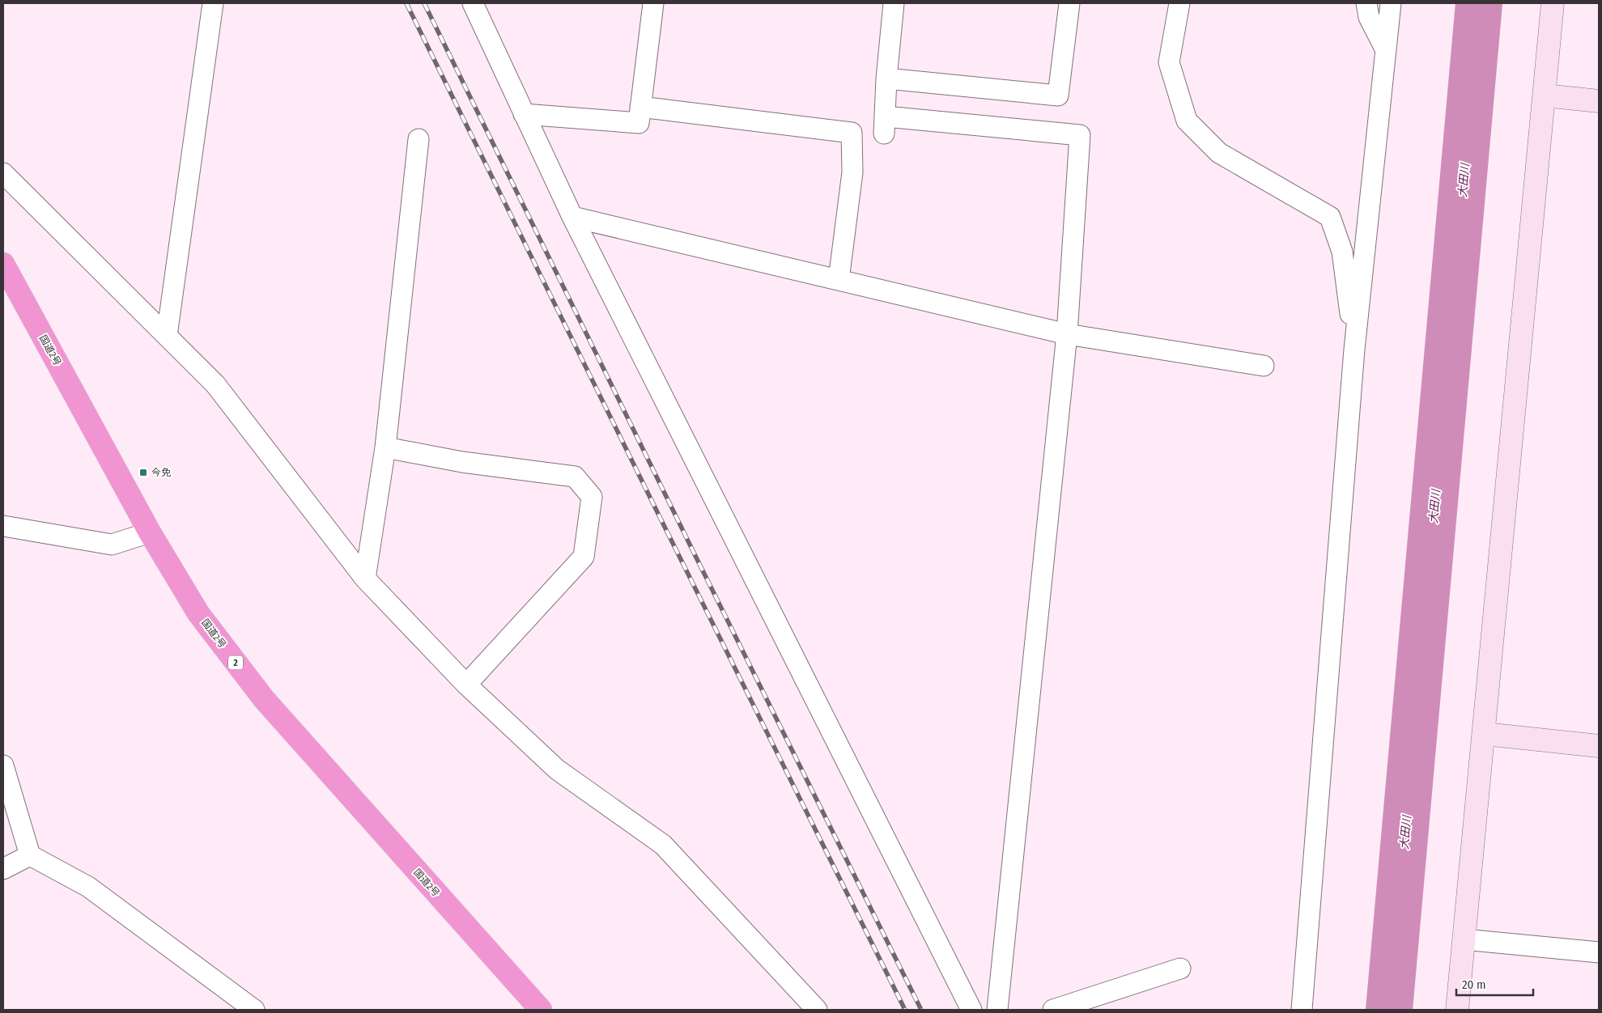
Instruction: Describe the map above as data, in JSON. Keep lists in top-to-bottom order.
{
  "streets": {
    "highway": ["国道2号", "2"]
  },
  "water": ["大田川"],
  "places": {
    "transit": ["今免"]
  },
  "scale_bar": "20 m"
}
